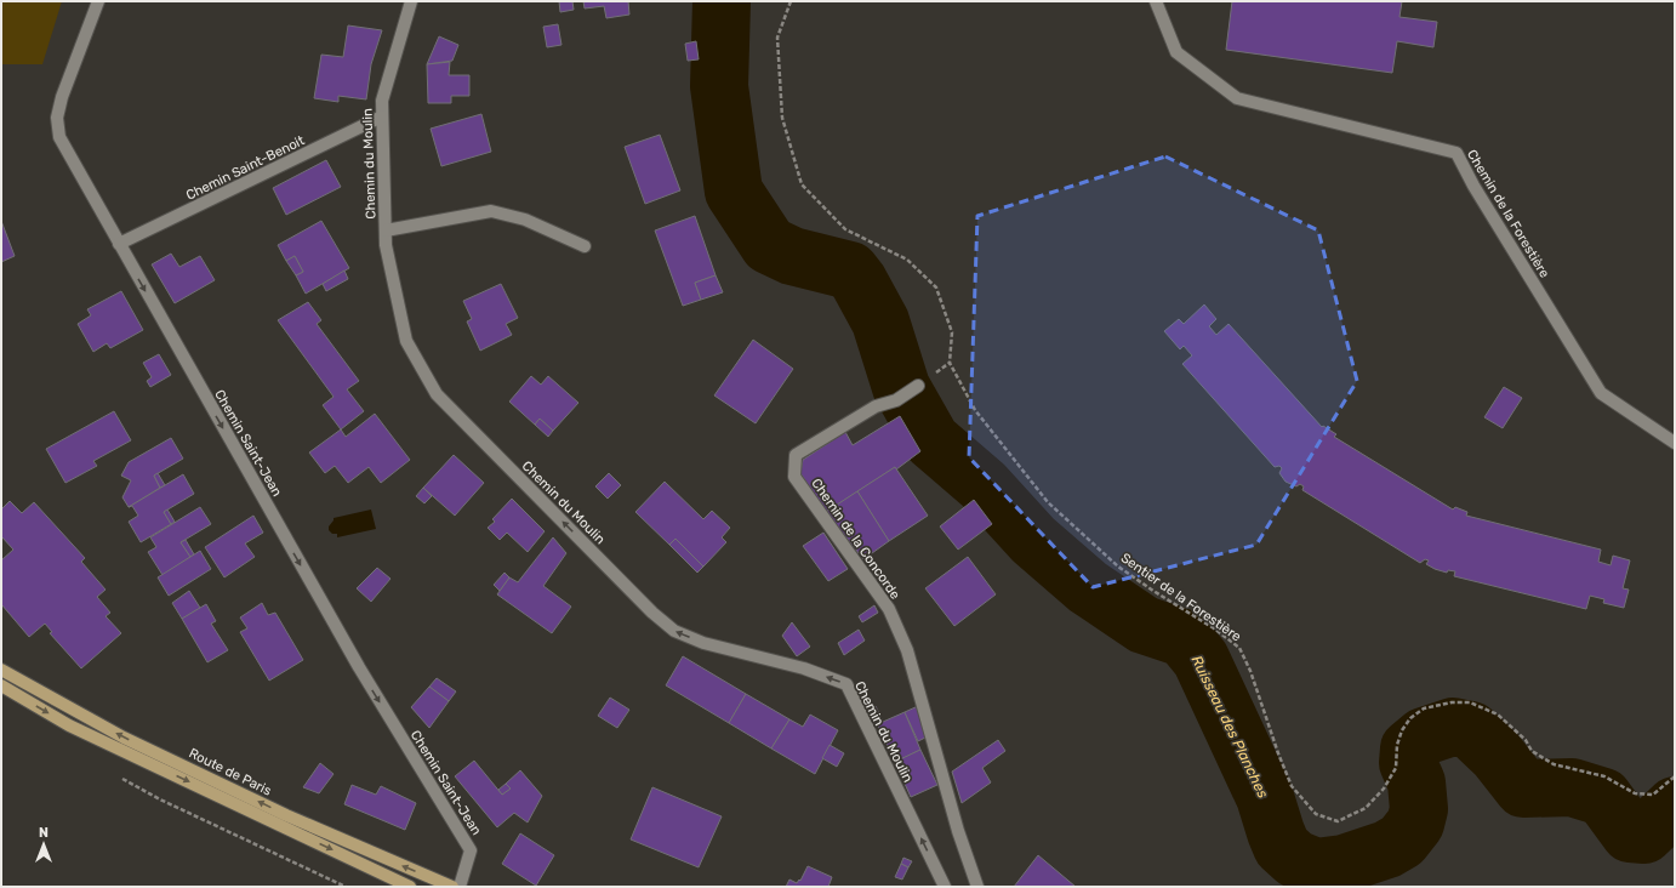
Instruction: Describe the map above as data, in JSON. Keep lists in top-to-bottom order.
{
  "streets": {
    "main road": ["Route de Paris"],
    "street": [
      "Chemin du Moulin",
      "Chemin Saint-Benoit",
      "Chemin de la Forestière",
      "Chemin Saint-Jean",
      "Chemin de la Concorde"
    ],
    "path": ["Sentier de la Forestière"]
  },
  "crossings": [
    ["Chemin du Moulin", "Chemin Saint-Benoit"],
    ["Chemin Saint-Benoit", "Chemin Saint-Jean"]
  ],
  "one_way": ["Chemin du Moulin", "Chemin Saint-Jean"],
  "water": ["Ruisseau des Planches"],
  "north": "top"
}
